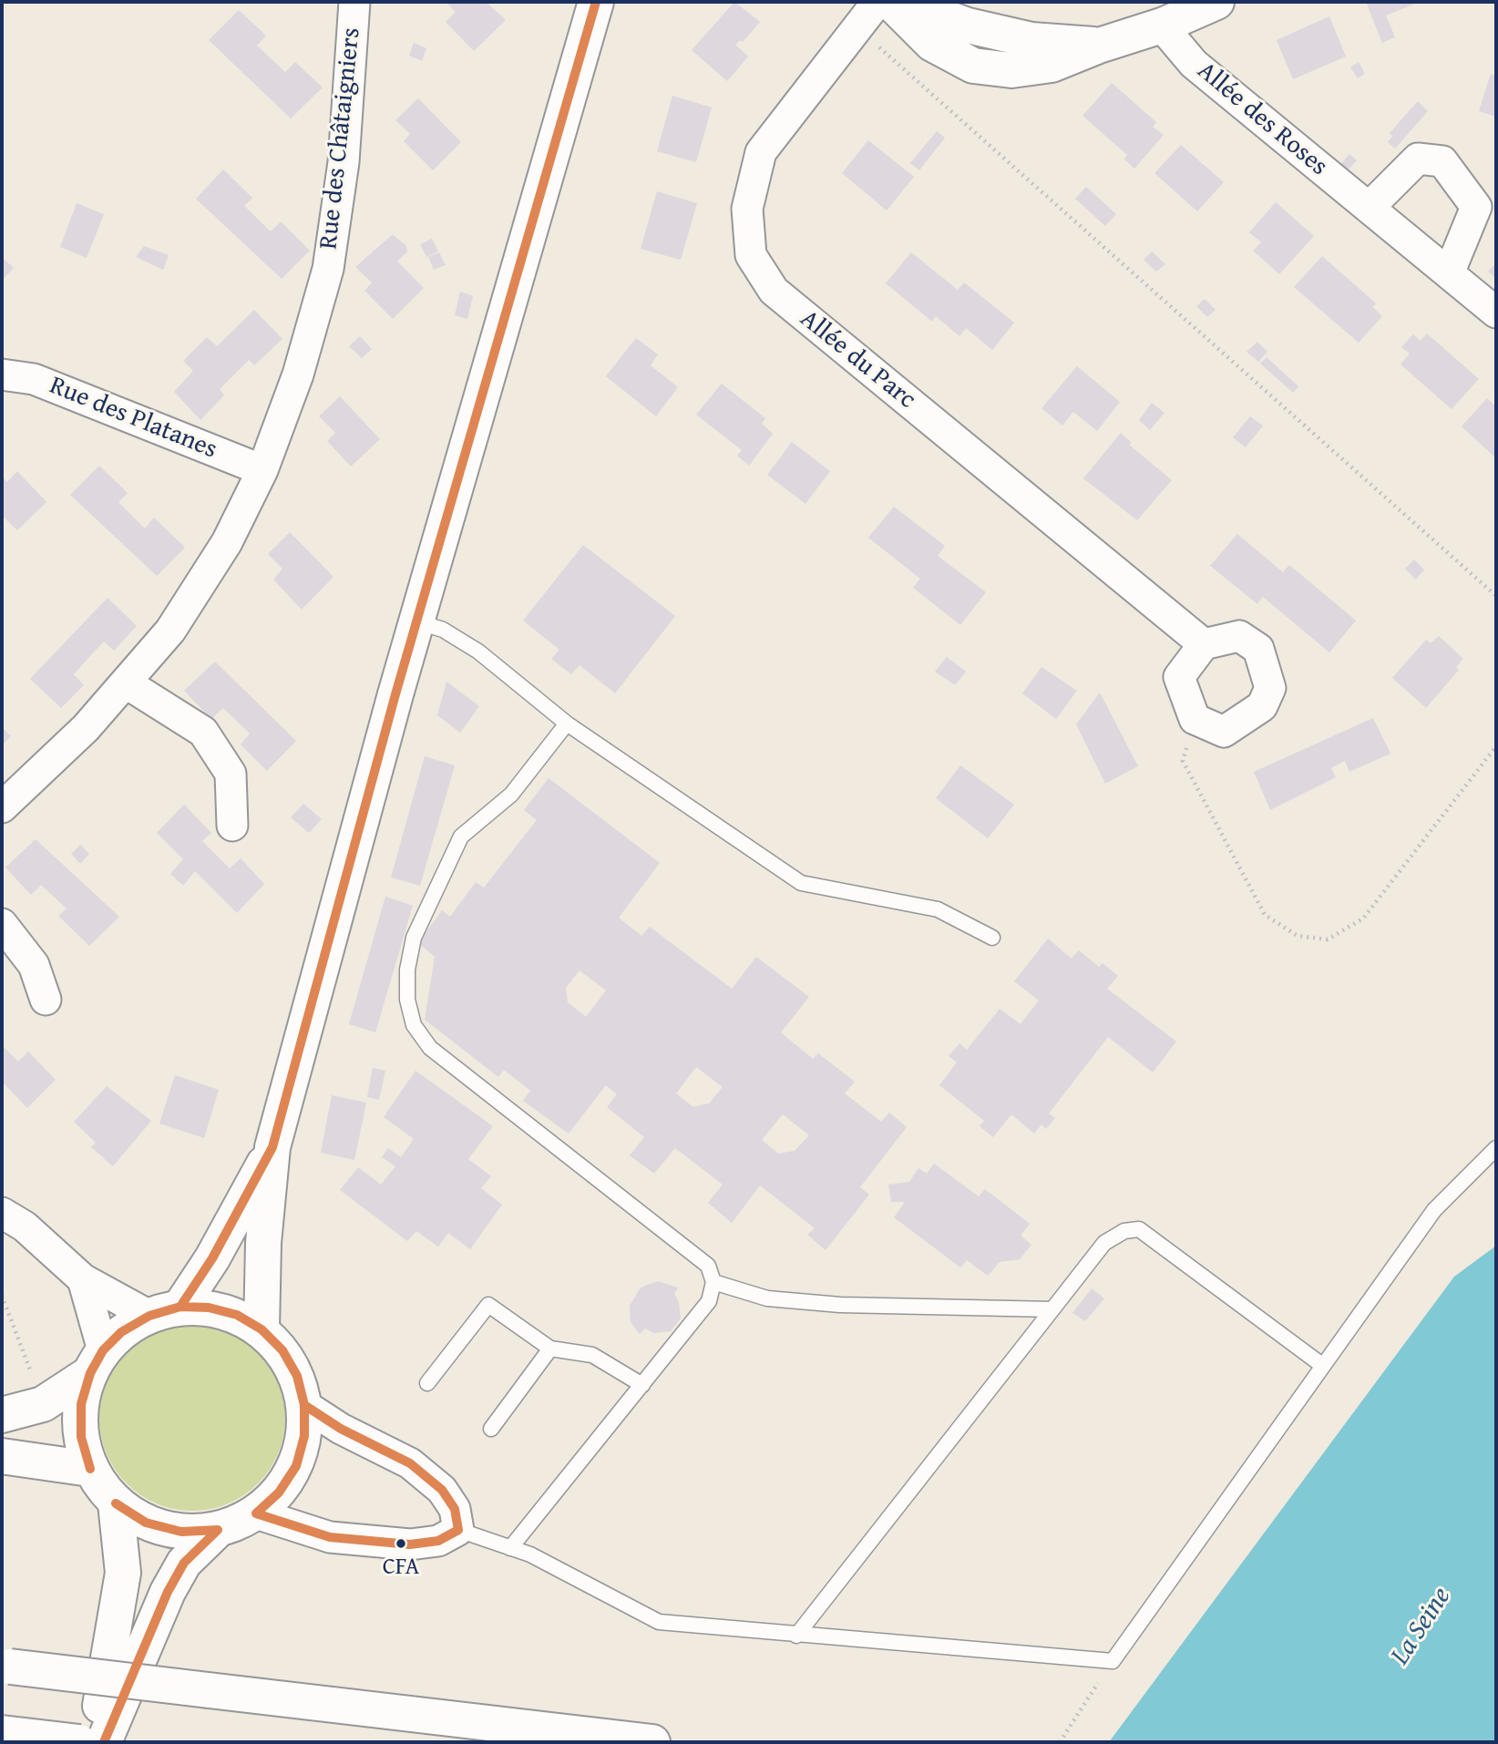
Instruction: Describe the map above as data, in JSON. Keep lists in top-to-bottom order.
{
  "streets": {
    "street": [
      "Allée des Roses",
      "Rue des Châtaigniers",
      "Allée du Parc",
      "Rue des Platanes"
    ]
  },
  "crossings": [
    ["Rue des Châtaigniers", "Rue des Platanes"]
  ],
  "water": ["La Seine"],
  "places": ["CFA"]
}
